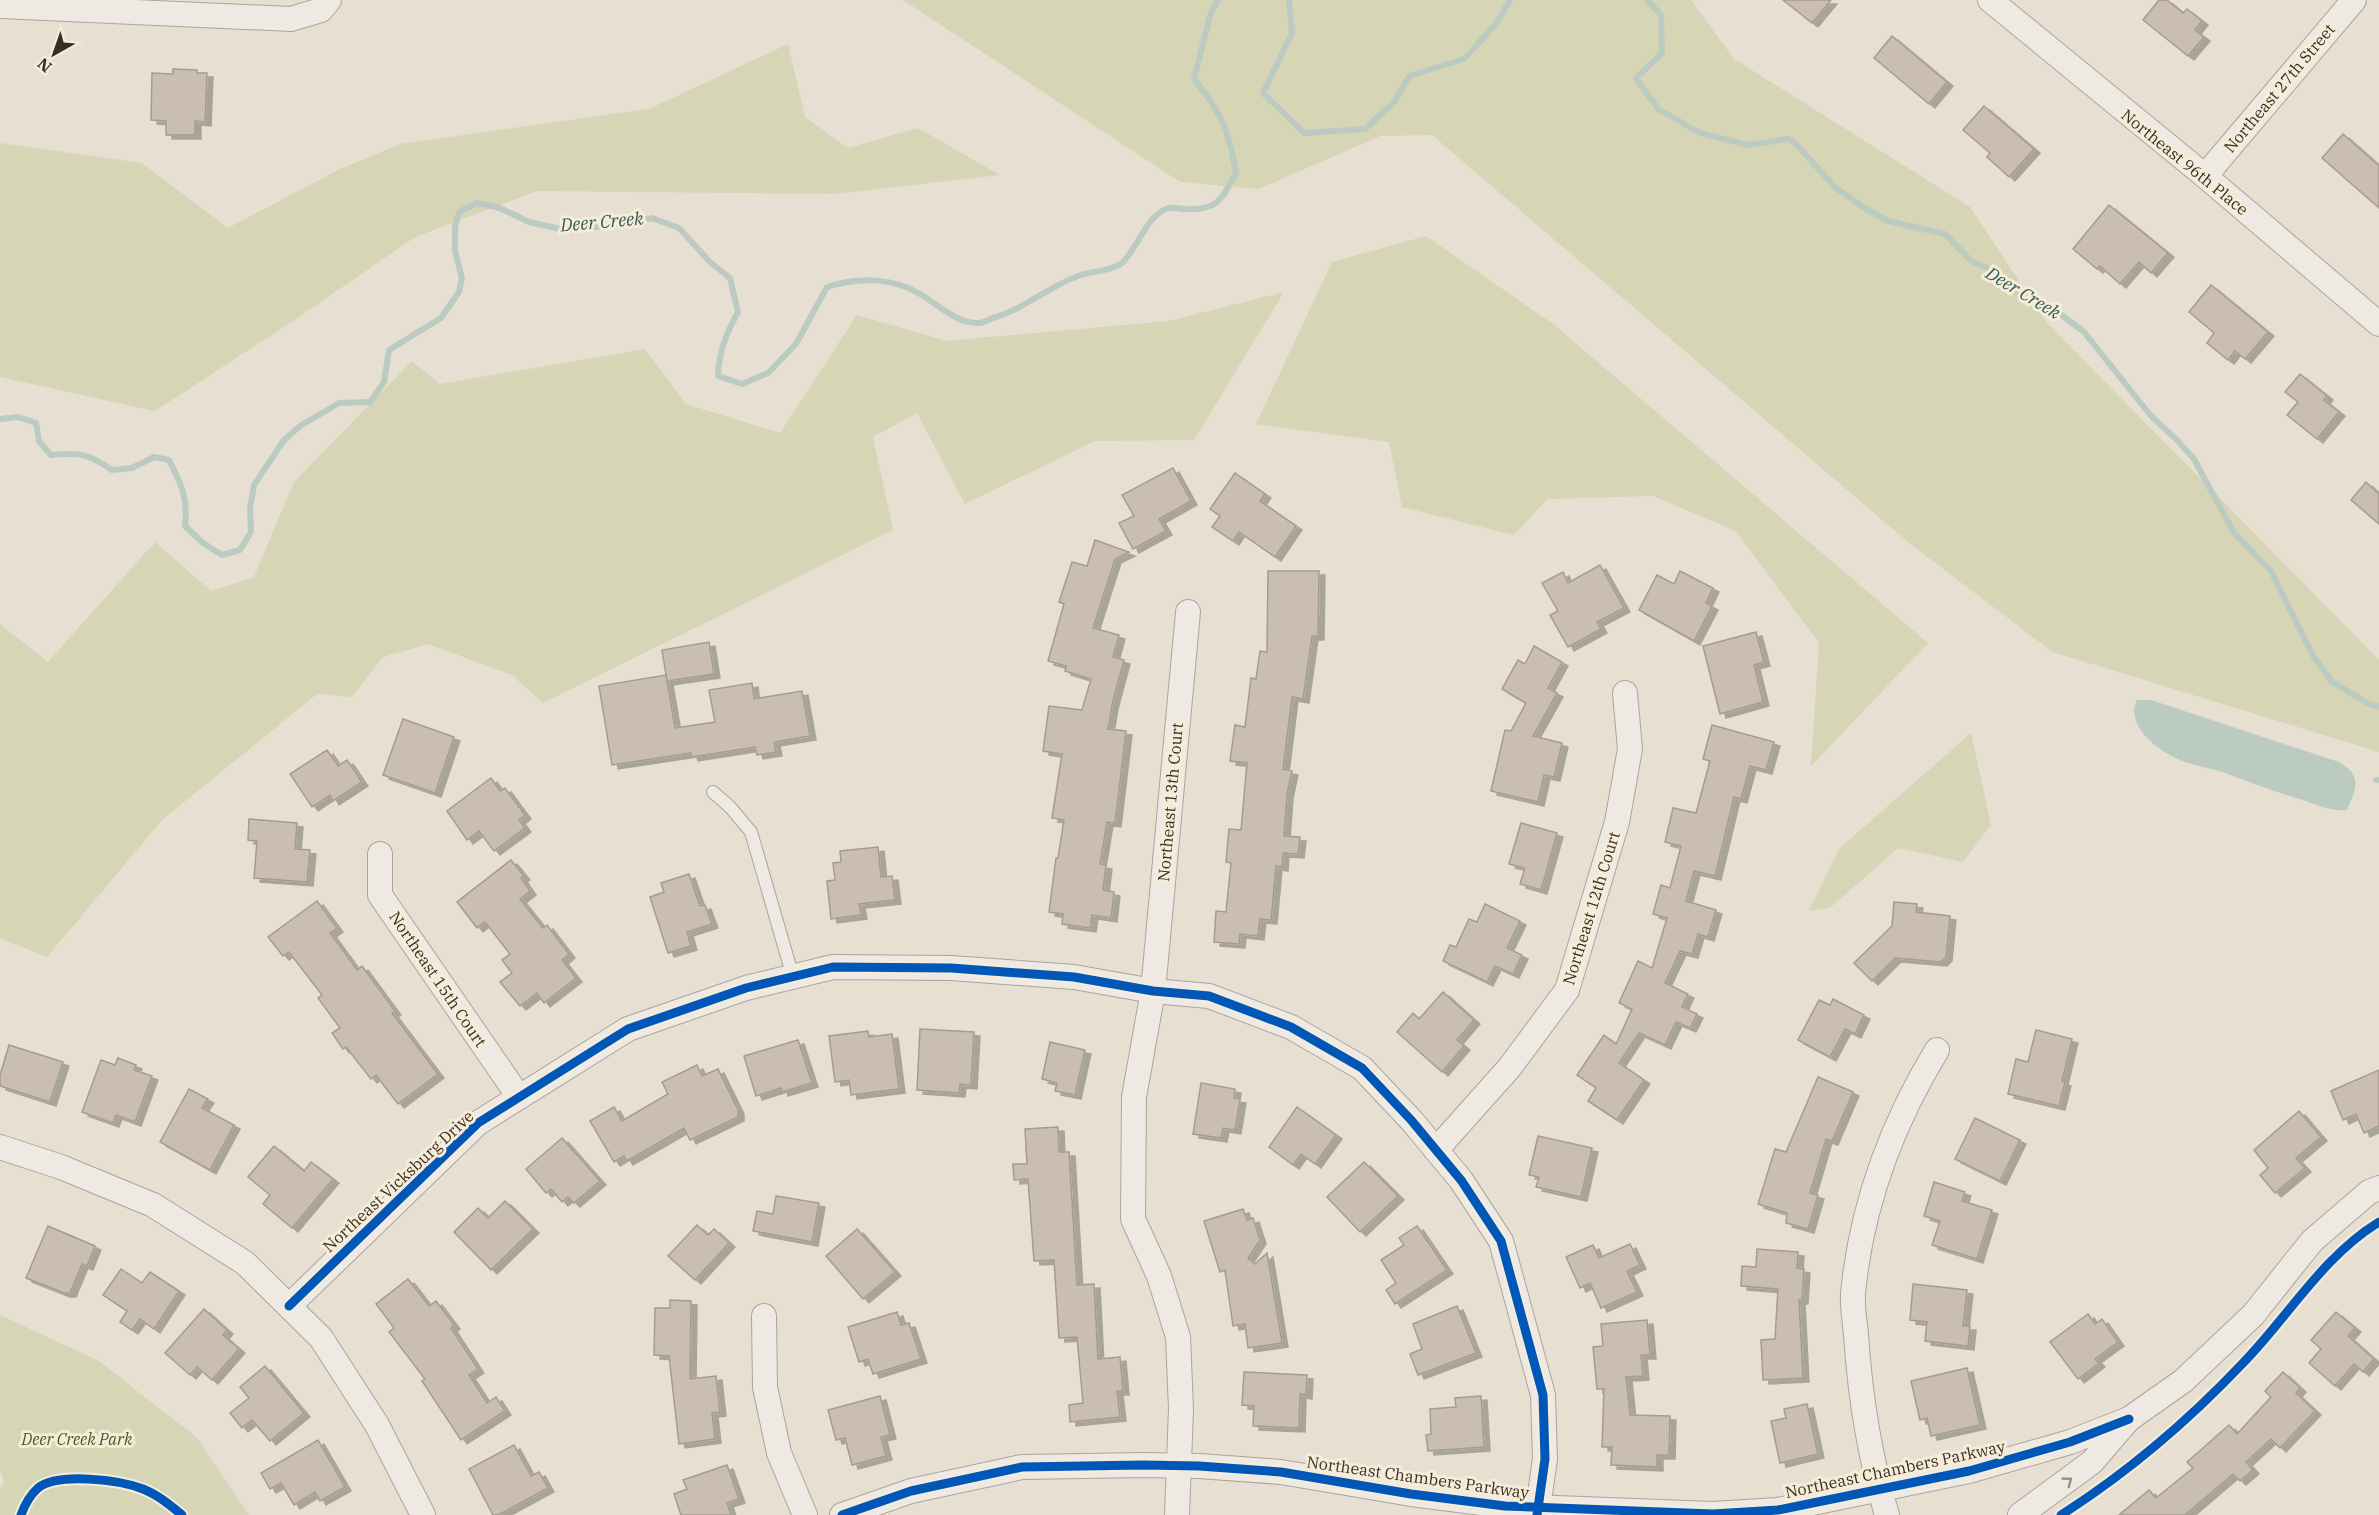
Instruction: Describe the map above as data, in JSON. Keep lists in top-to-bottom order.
{
  "streets": {
    "street": [
      "Northeast 27th Street",
      "Northeast 96th Place",
      "Northeast 13th Court",
      "Northeast 12th Court",
      "Northeast 15th Court",
      "Northeast Vicksburg Drive",
      "Northeast Chambers Parkway"
    ]
  },
  "crossings": [
    ["Northeast 27th Street", "Northeast 96th Place"],
    ["Northeast 13th Court", "Northeast Vicksburg Drive"],
    ["Northeast 13th Court", "Northeast Chambers Parkway"],
    ["Northeast 12th Court", "Northeast Vicksburg Drive"],
    ["Northeast 15th Court", "Northeast Vicksburg Drive"],
    ["Northeast Vicksburg Drive", "Northeast Chambers Parkway"]
  ],
  "water": ["Deer Creek"],
  "parks": ["Deer Creek Park"],
  "north": "bottom left"
}
